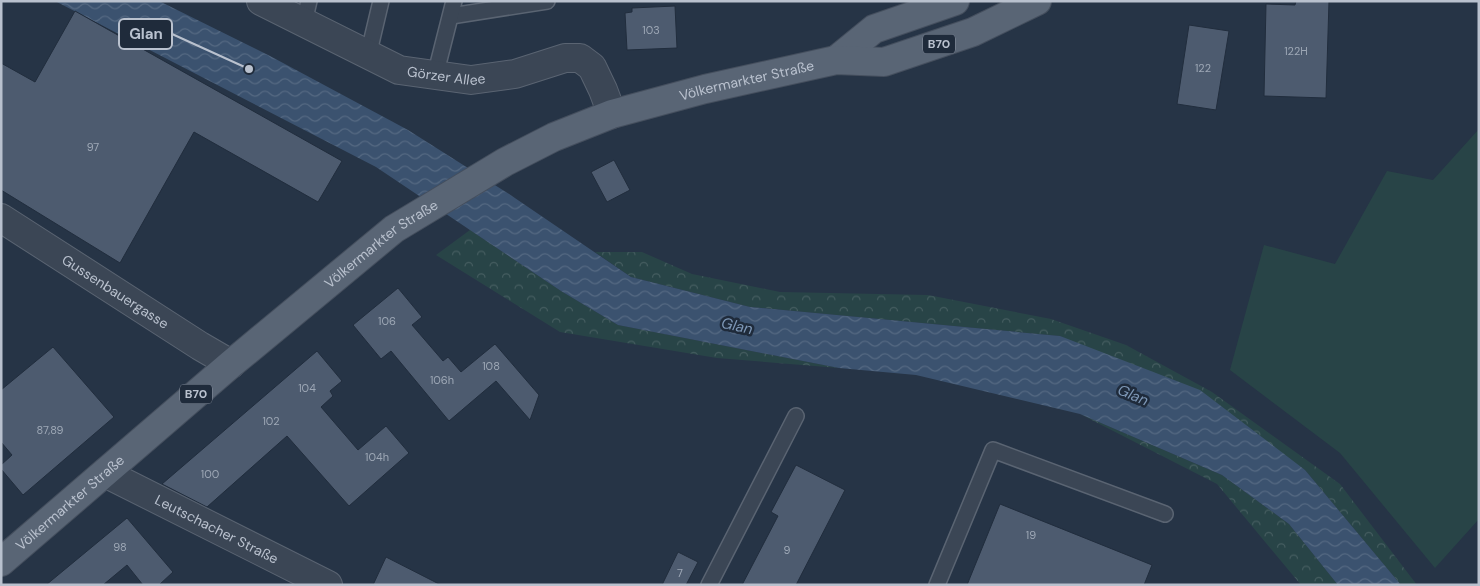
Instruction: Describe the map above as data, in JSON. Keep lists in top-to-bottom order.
{
  "streets": {
    "main road": ["B70", "Völkermarkter Straße"],
    "street": ["Görzer Allee", "Gussenbauergasse", "Leutschacher Straße"]
  },
  "crossings": [
    ["Görzer Allee", "Völkermarkter Straße"],
    ["Völkermarkter Straße", "Gussenbauergasse"],
    ["Völkermarkter Straße", "Leutschacher Straße"]
  ],
  "water": ["Glan"],
  "places": ["Glan"],
  "house_numbers": [
    "103",
    "122H",
    "122",
    "97",
    "106",
    "108",
    "106h",
    "104",
    "102",
    "87,89",
    "104h",
    "100",
    "19",
    "98",
    "9",
    "7"
  ]
}
